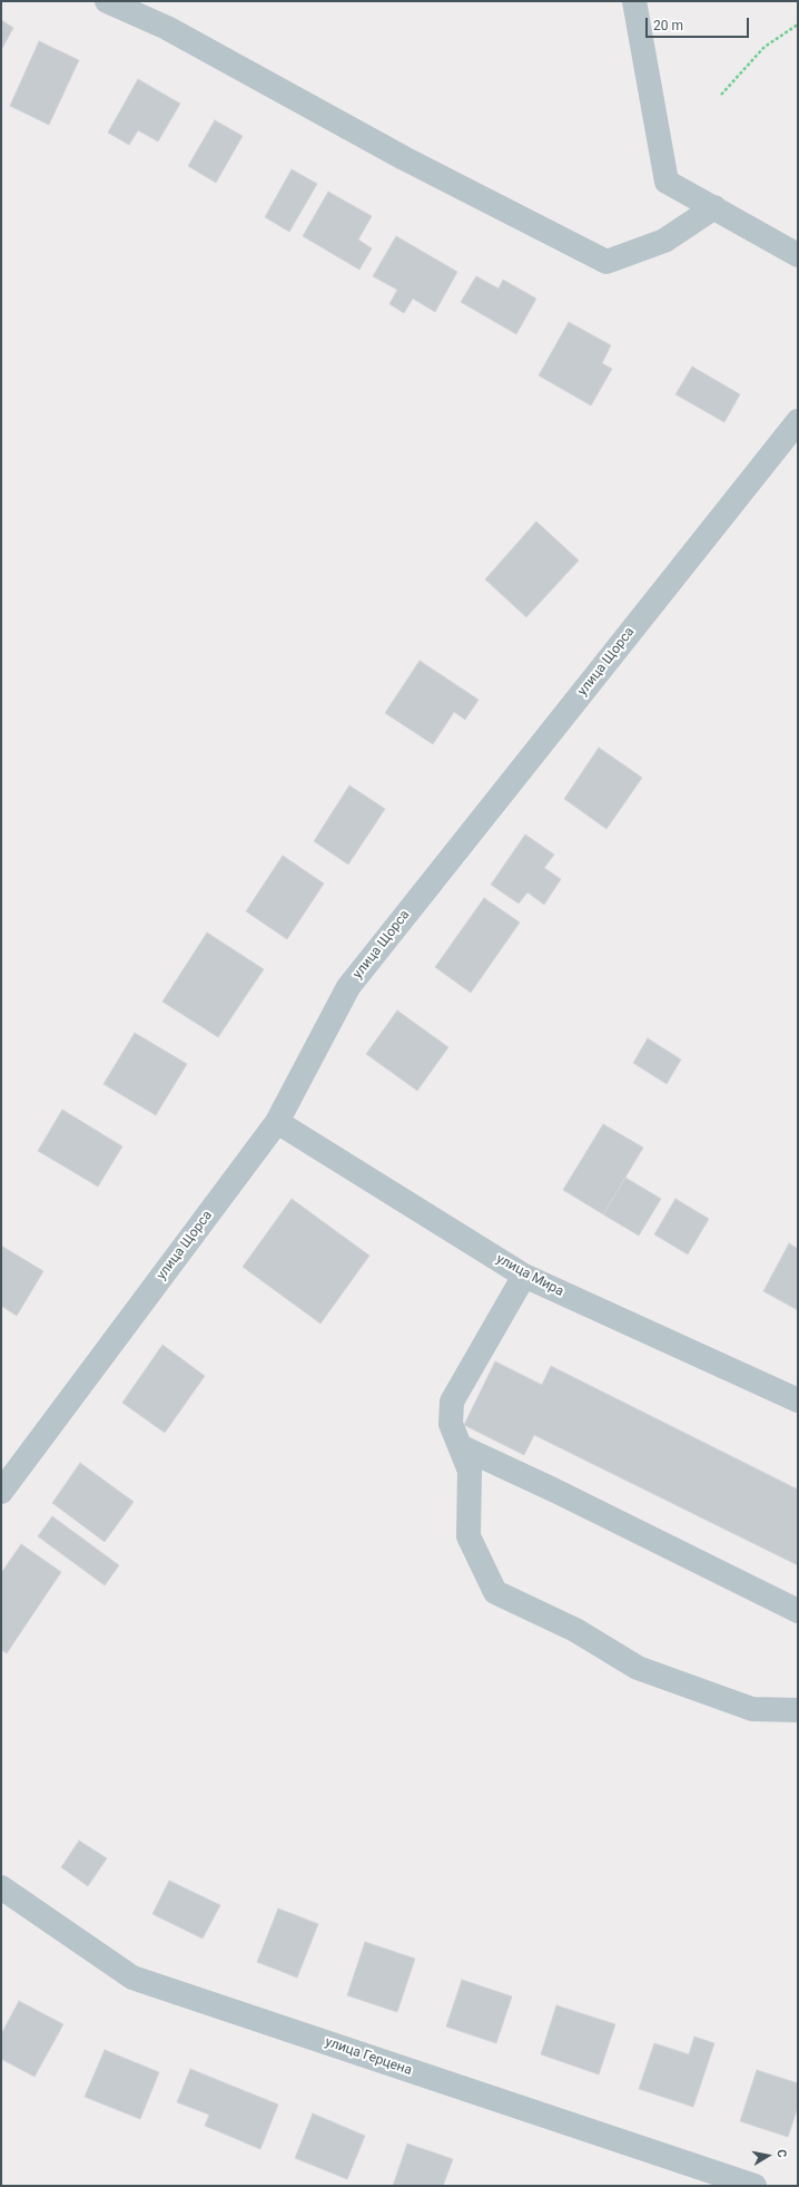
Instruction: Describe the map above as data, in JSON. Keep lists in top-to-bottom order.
{
  "streets": {
    "street": ["улица Щорса", "улица Мира", "улица Герцена"]
  },
  "crossings": [
    ["улица Щорса", "улица Мира"]
  ],
  "scale_bar": "20 m",
  "north": "right"
}
